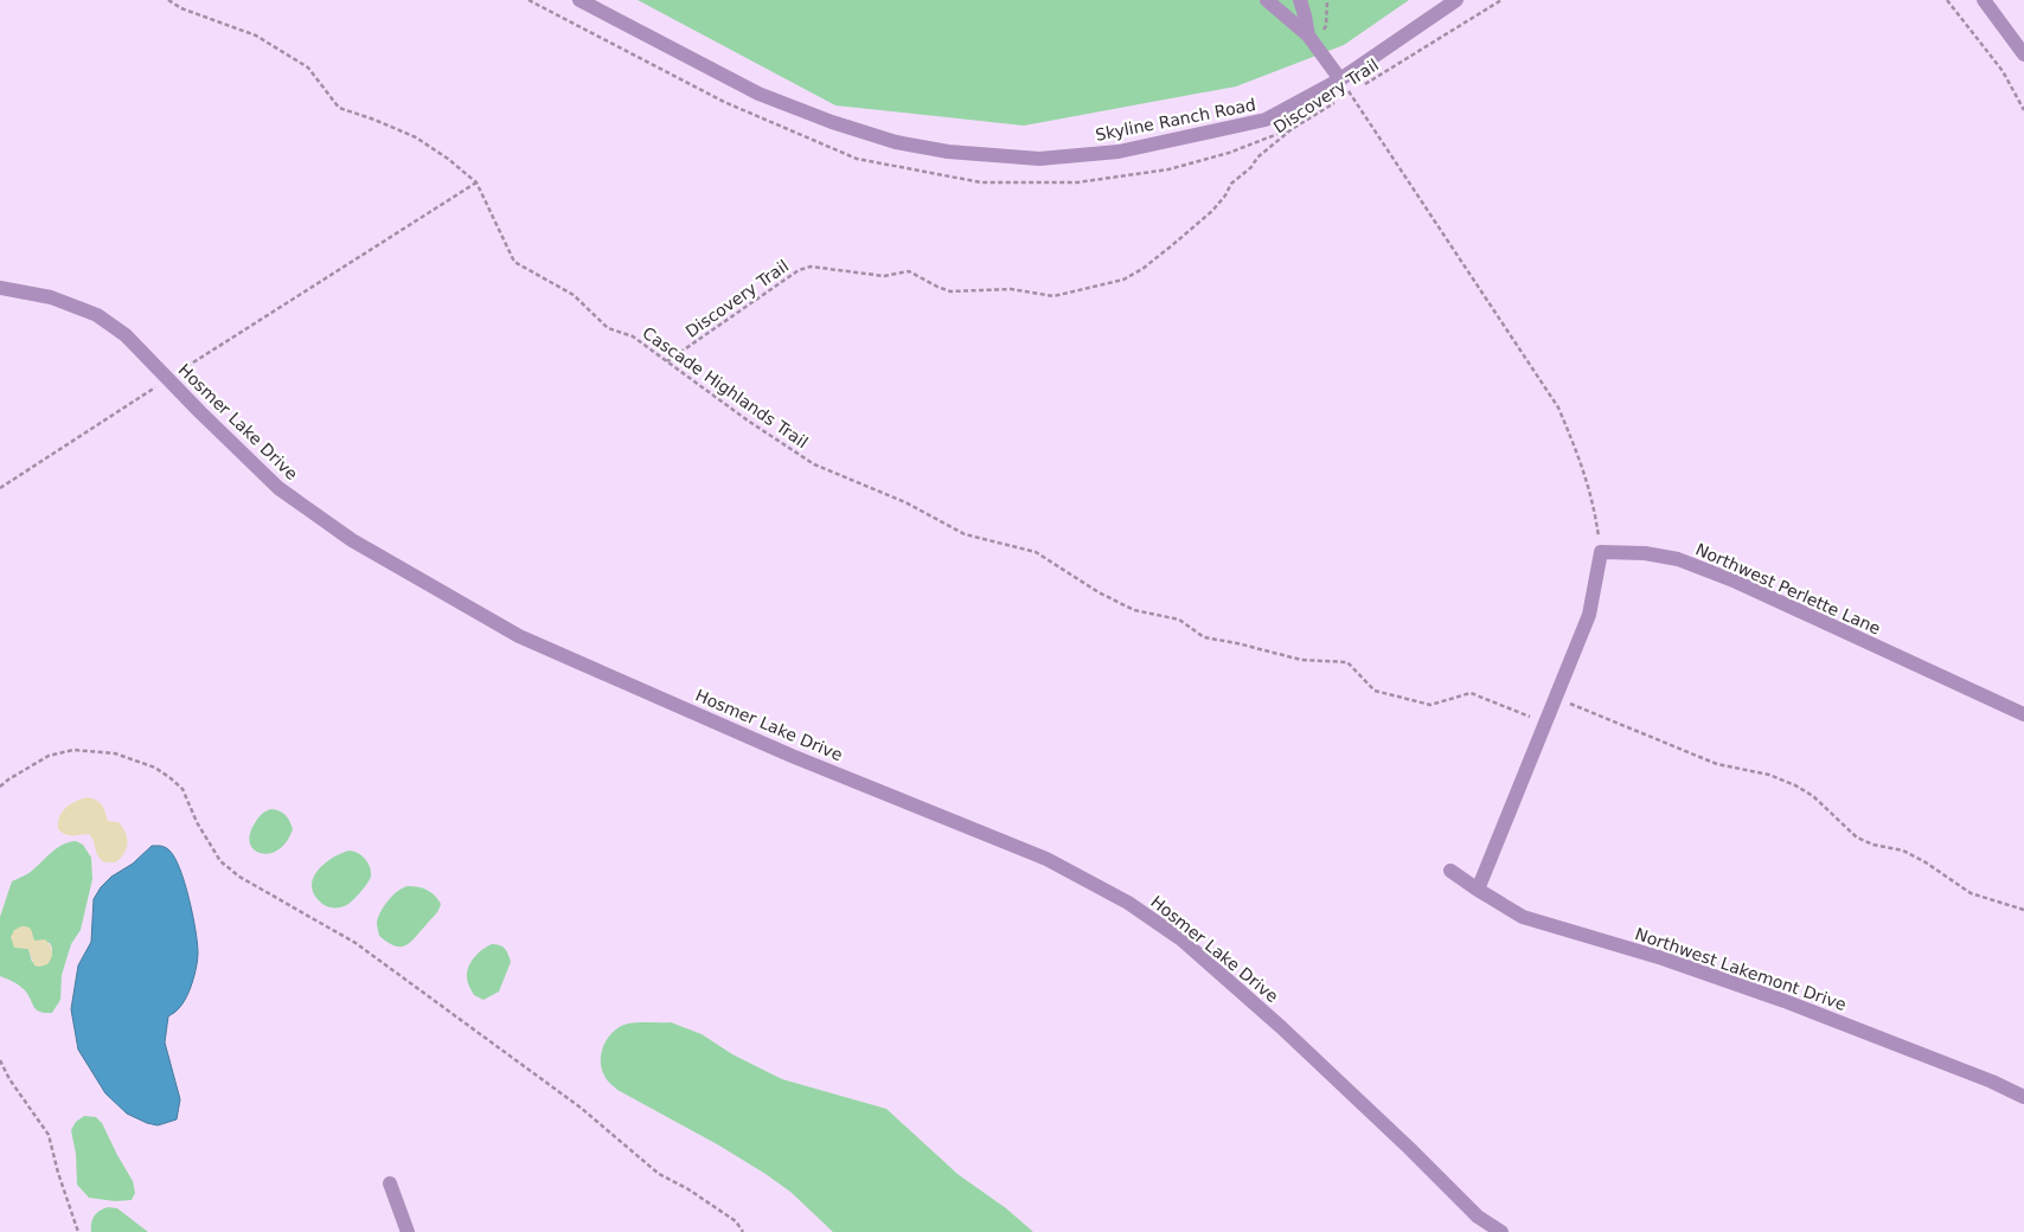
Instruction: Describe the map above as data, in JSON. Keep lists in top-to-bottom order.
{
  "streets": {
    "street": [
      "Skyline Ranch Road",
      "Hosmer Lake Drive",
      "Northwest Perlette Lane",
      "Northwest Lakemont Drive"
    ],
    "path": ["Discovery Trail", "Cascade Highlands Trail"]
  },
  "crossings": [
    ["Discovery Trail", "Cascade Highlands Trail"]
  ]
}
